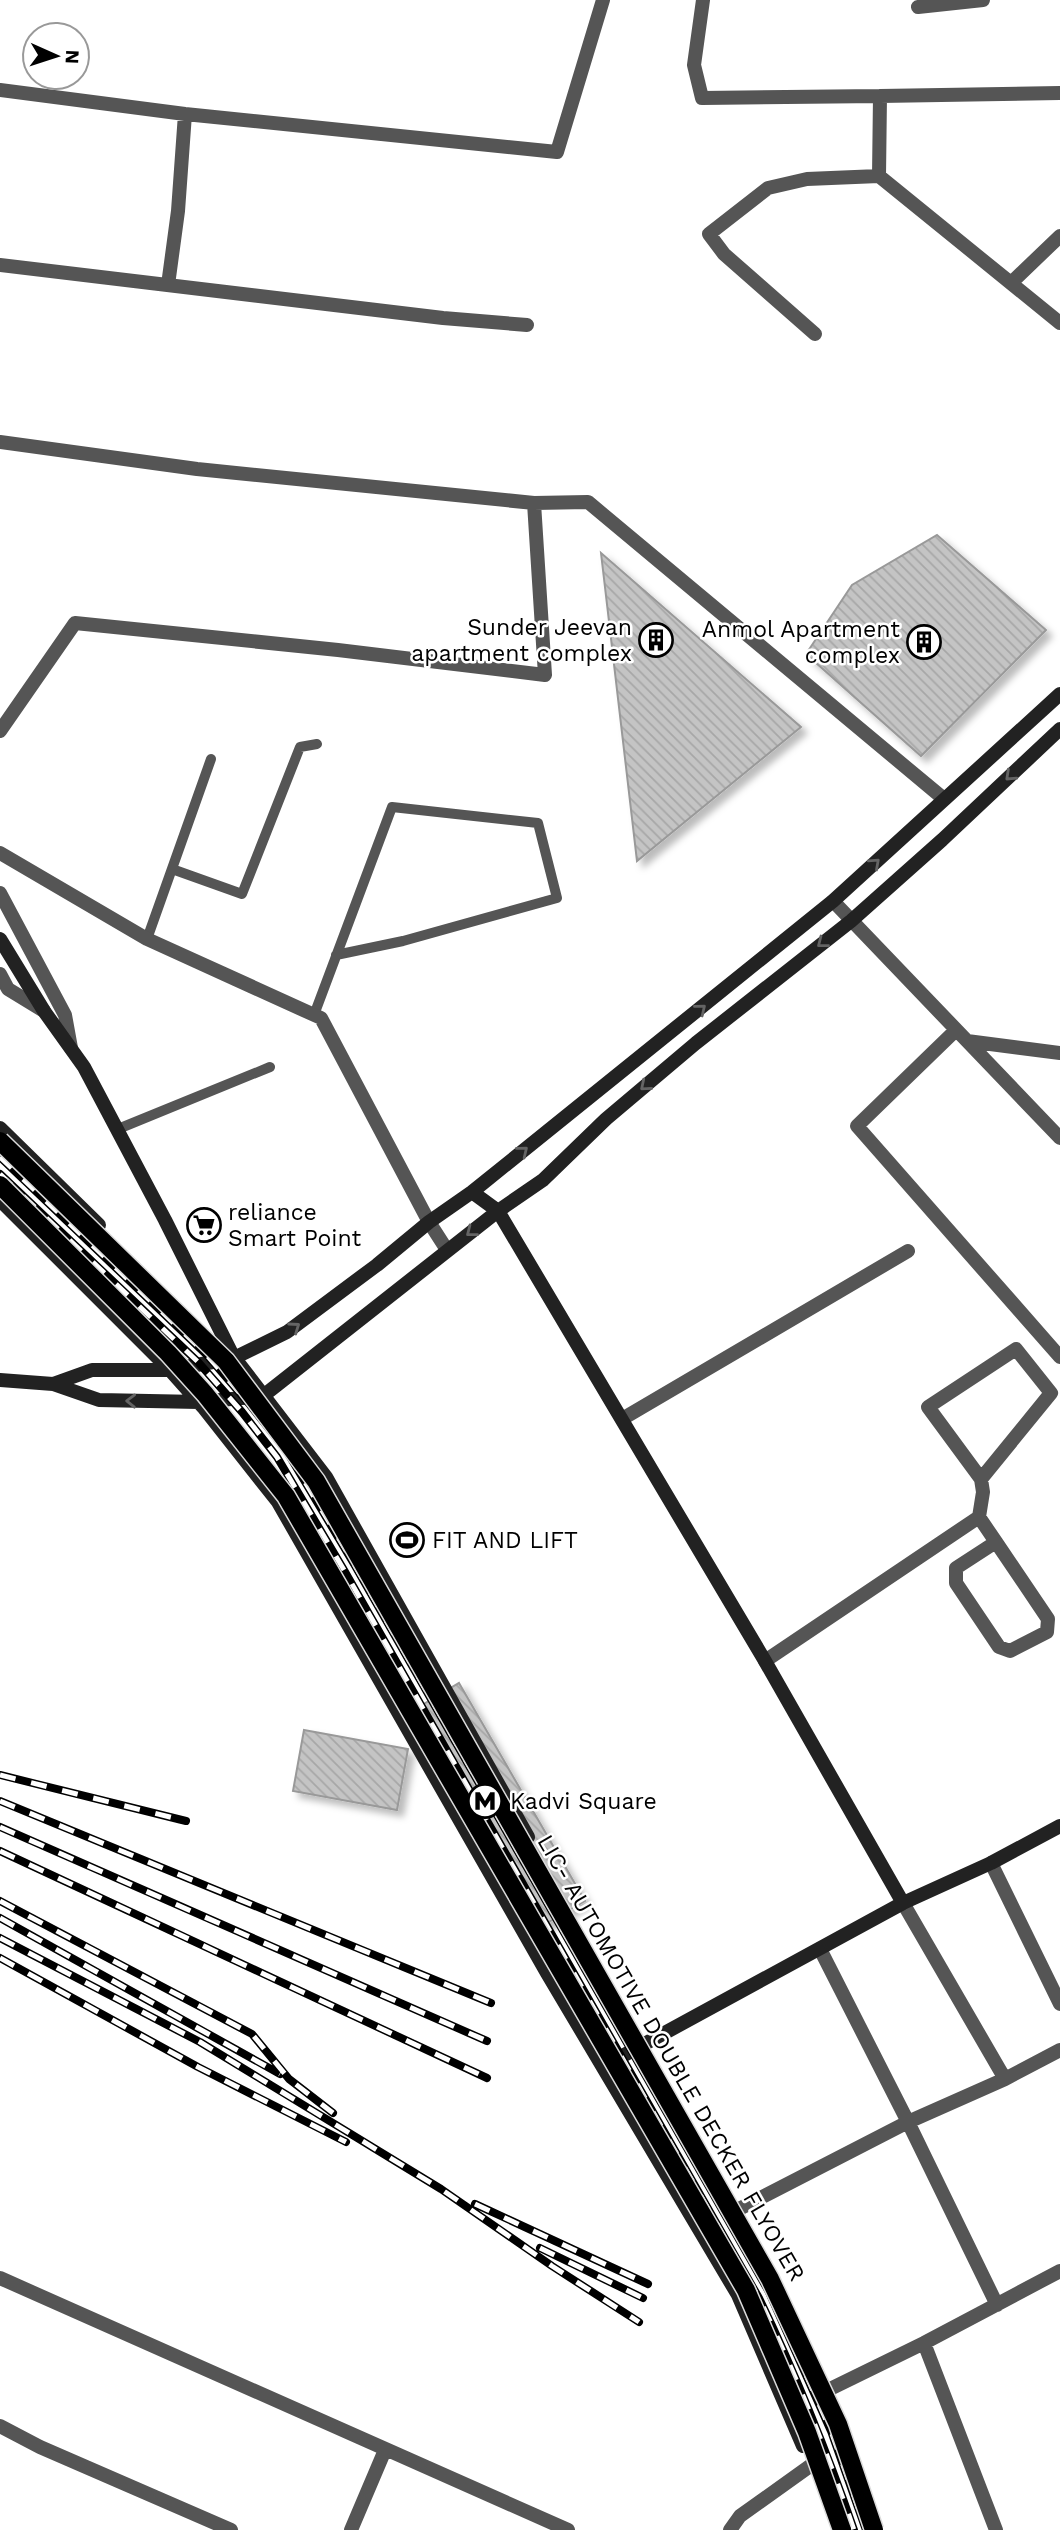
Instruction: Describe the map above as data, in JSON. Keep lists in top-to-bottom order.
{
  "streets": {
    "main road": ["LIC- AUTOMOTIVE DOUBLE DECKER FLYOVER"]
  },
  "places": {
    "building": ["Sunder Jeevan apartment complex", "Anmol Apartment complex"],
    "supermarket": ["reliance Smart Point"],
    "sports": ["FIT AND LIFT"],
    "metro station": ["Kadvi Square"]
  },
  "north": "right"
}
